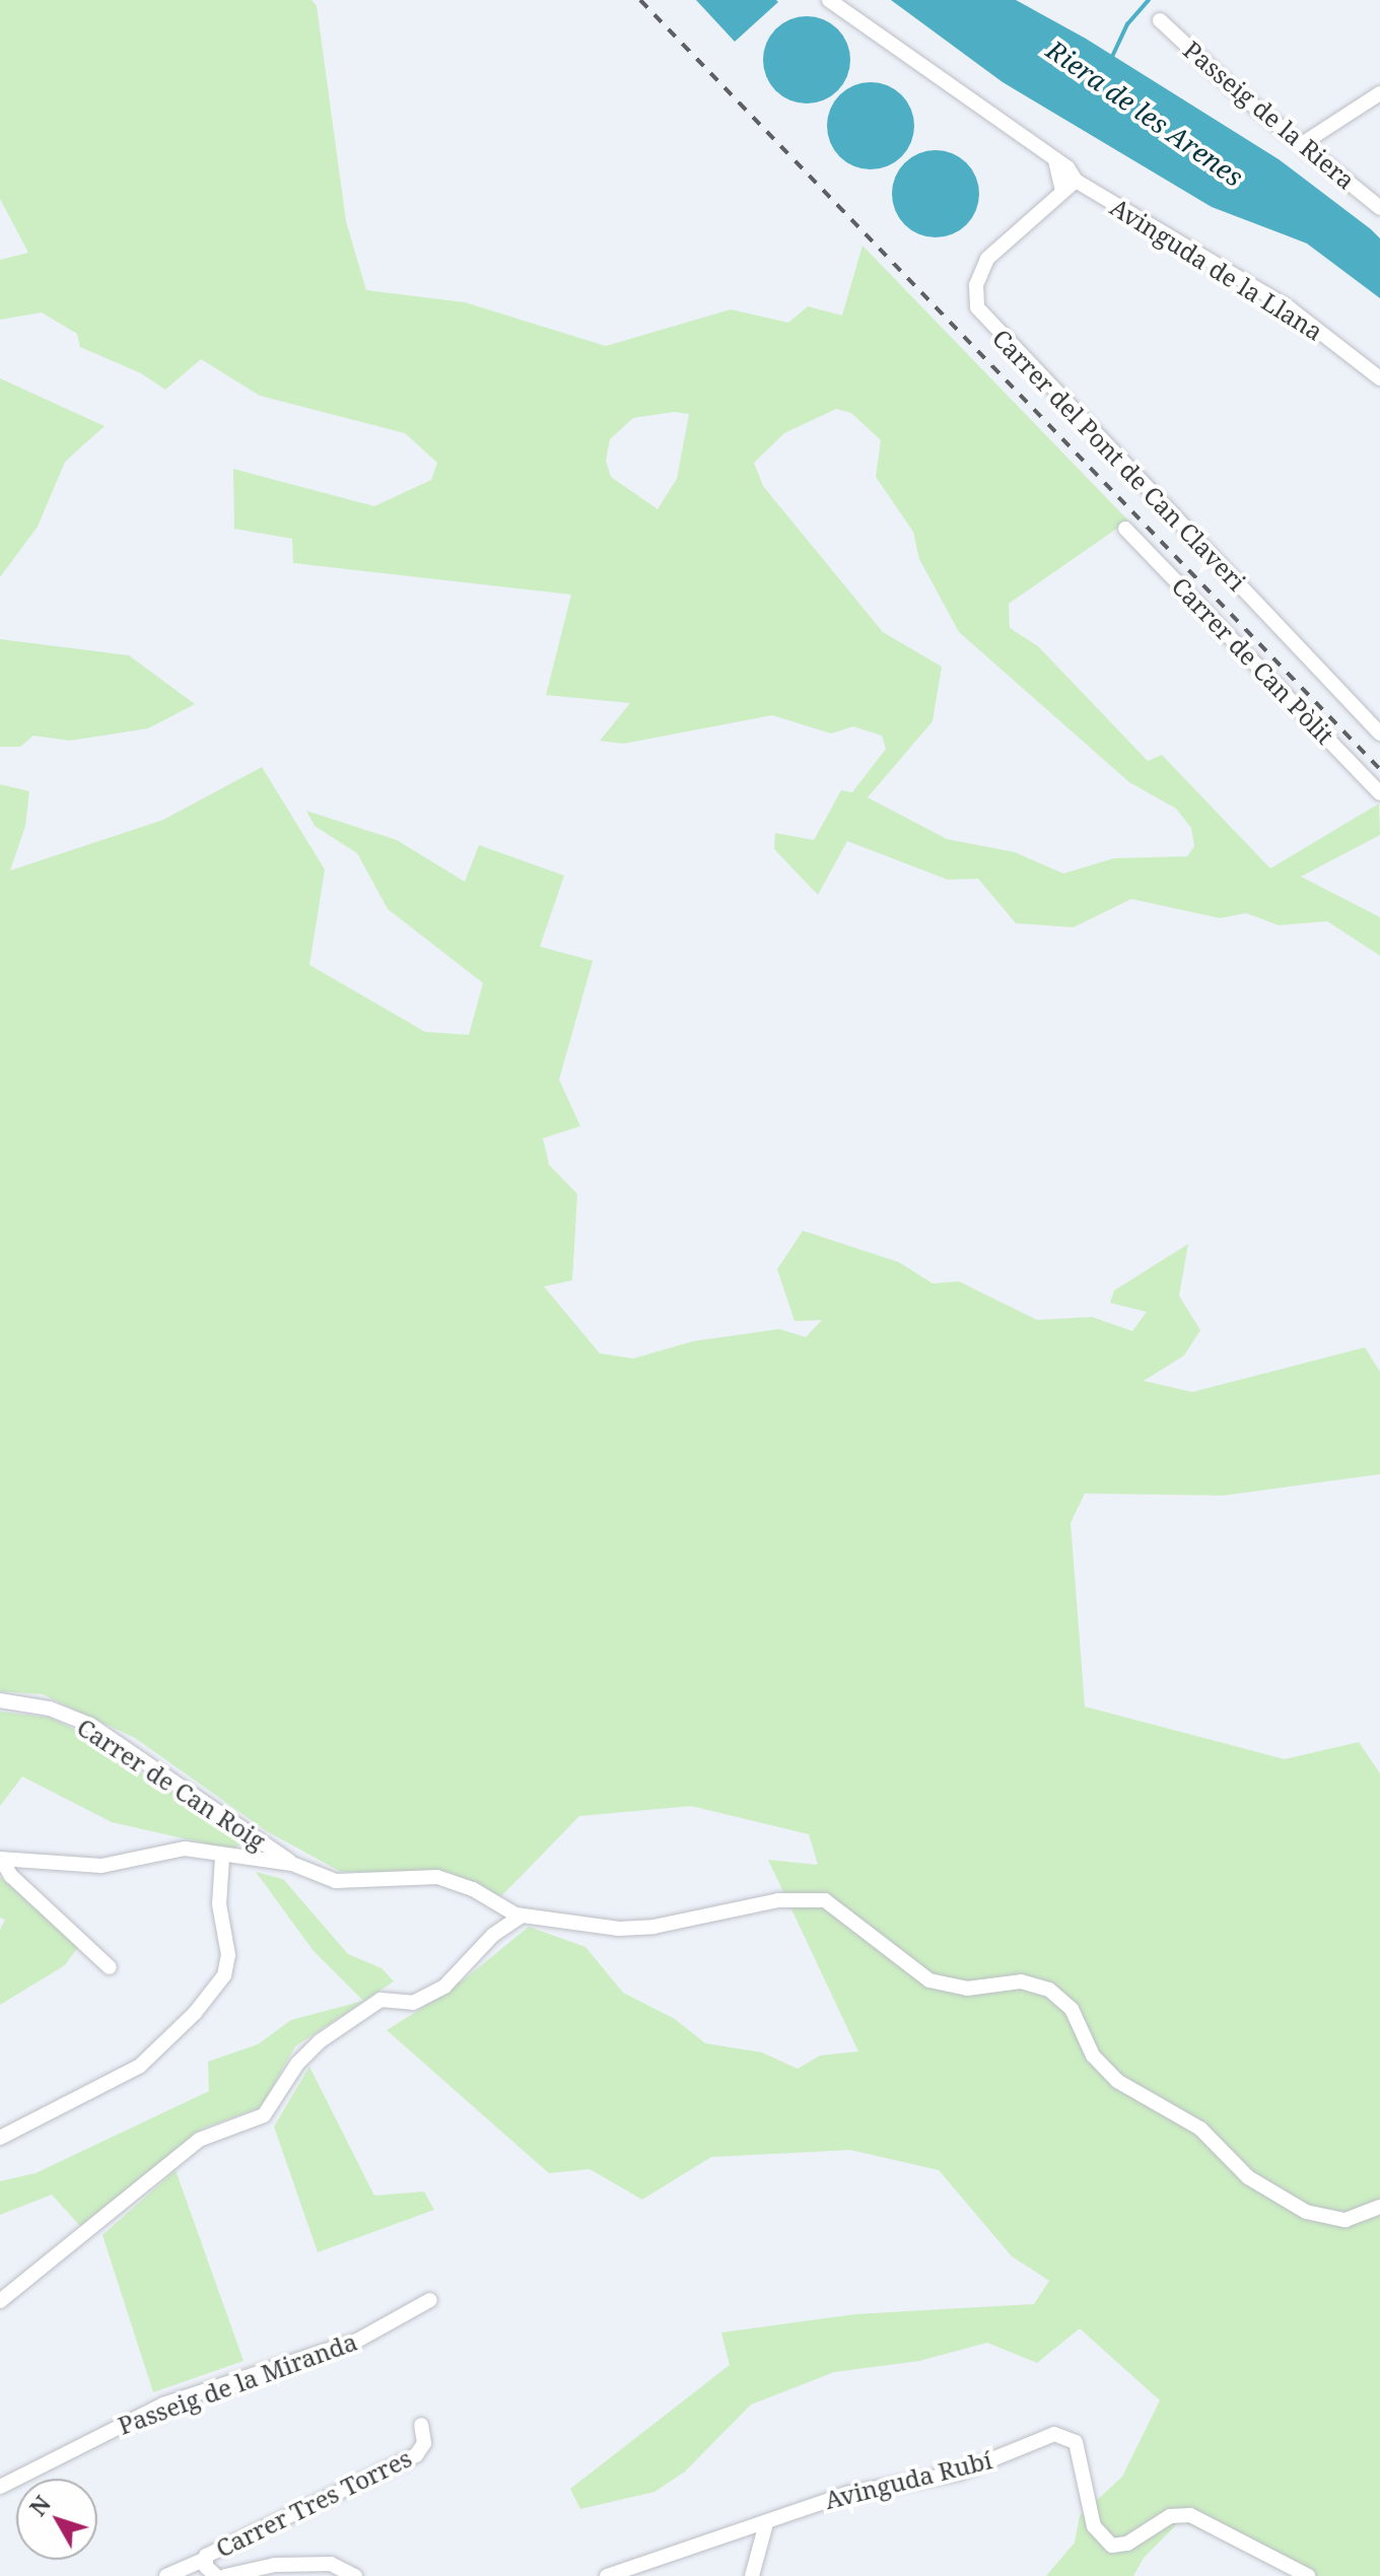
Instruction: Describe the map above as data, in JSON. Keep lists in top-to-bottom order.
{
  "streets": {
    "street": [
      "Passeig de la Riera",
      "Avinguda de la Llana",
      "Carrer del Pont de Can Claveri",
      "Carrer de Can Pòlit",
      "Carrer de Can Roig",
      "Passeig de la Miranda",
      "Avinguda Rubí",
      "Carrer Tres Torres"
    ]
  },
  "crossings": [
    ["Avinguda de la Llana", "Carrer del Pont de Can Claveri"]
  ],
  "water": ["Riera de les Arenes"],
  "north": "top left"
}
